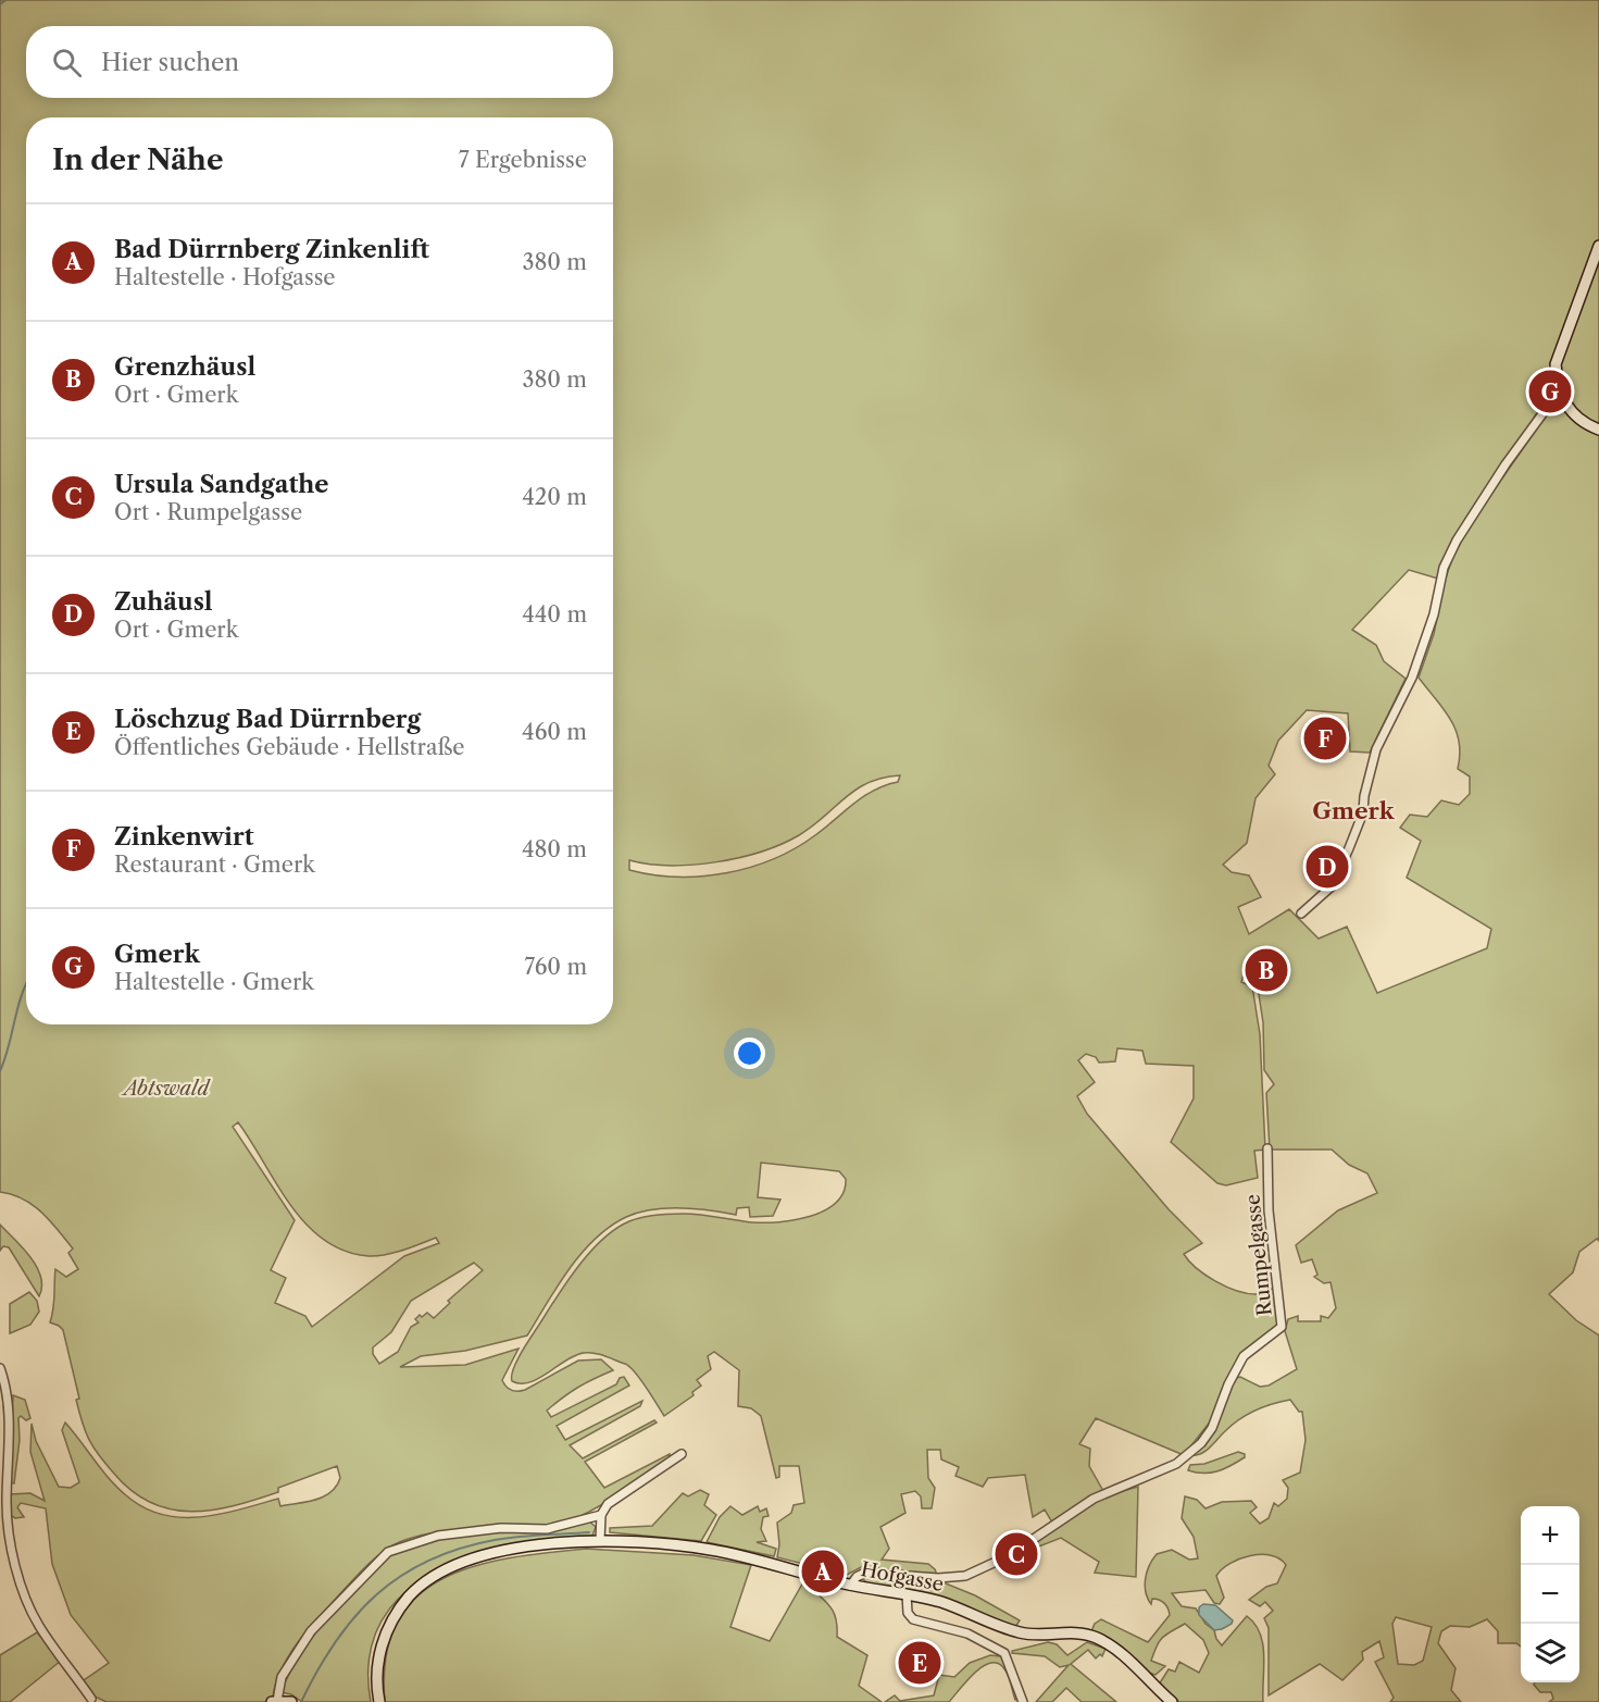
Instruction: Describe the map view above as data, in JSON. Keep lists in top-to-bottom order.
{
  "streets": {
    "main road": ["Hofgasse"],
    "street": ["Rumpelgasse"]
  },
  "crossings": [
    ["Rumpelgasse", "Hofgasse"]
  ],
  "districts": ["Gmerk"],
  "parks": ["Abtswald"],
  "page": {
    "search": "Hier suchen",
    "heading": ["In der Nähe", "7 Ergebnisse"],
    "list": [
      {
        "mark": "A",
        "name": "Bad Dürrnberg Zinkenlift",
        "note": "Haltestelle · Hofgasse",
        "value": "380 m"
      },
      {
        "mark": "B",
        "name": "Grenzhäusl",
        "note": "Ort · Gmerk",
        "value": "380 m"
      },
      {
        "mark": "C",
        "name": "Ursula Sandgathe",
        "note": "Ort · Rumpelgasse",
        "value": "420 m"
      },
      {
        "mark": "D",
        "name": "Zuhäusl",
        "note": "Ort · Gmerk",
        "value": "440 m"
      },
      {
        "mark": "E",
        "name": "Löschzug Bad Dürrnberg",
        "note": "Öffentliches Gebäude · Hellstraße",
        "value": "460 m"
      },
      {
        "mark": "F",
        "name": "Zinkenwirt",
        "note": "Restaurant · Gmerk",
        "value": "480 m"
      },
      {
        "mark": "G",
        "name": "Gmerk",
        "note": "Haltestelle · Gmerk",
        "value": "760 m"
      }
    ],
    "pins": [
      "G",
      "F",
      "D",
      "B",
      "C",
      "A",
      "E"
    ],
    "map_buttons": ["+", "−"]
  }
}
